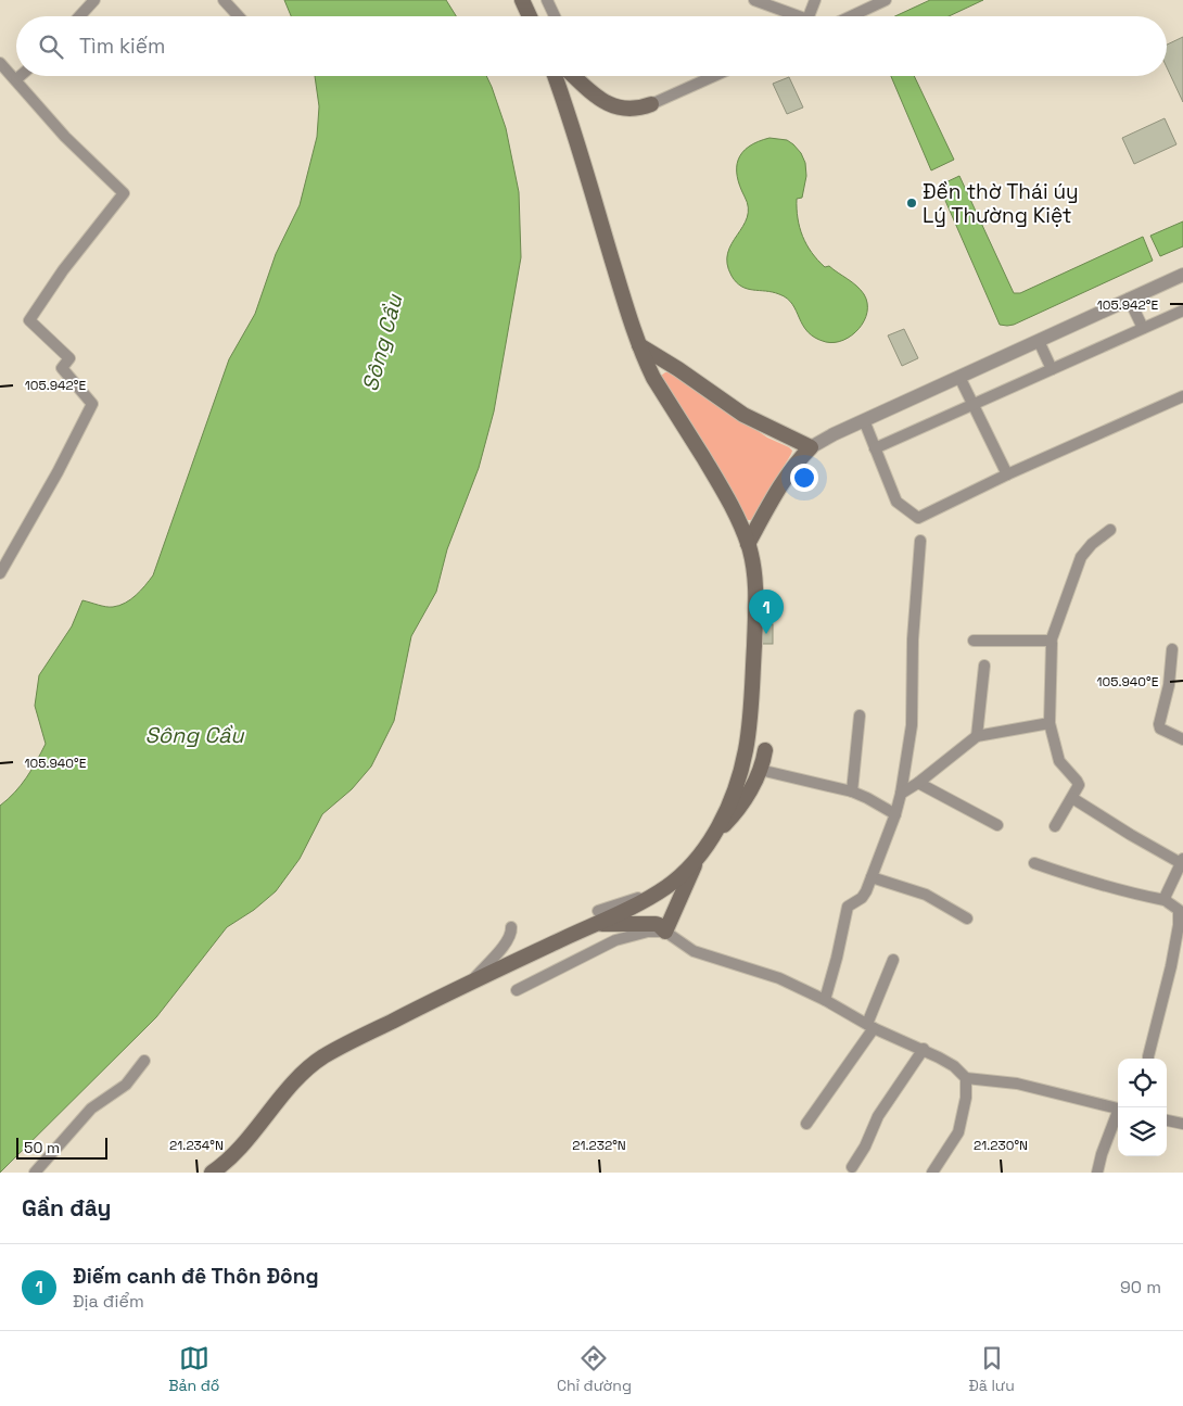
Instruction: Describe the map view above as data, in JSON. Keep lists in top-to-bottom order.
{
  "water": ["Sông Cầu"],
  "places": ["Đền thờ Thái úy Lý Thường Kiệt"],
  "scale_bar": "50 m",
  "page": {
    "search": "Tìm kiếm",
    "pins": "1",
    "scale": "50 m",
    "heading": "Gần đây",
    "list": [
      {
        "mark": "1",
        "name": "Điếm canh đê Thôn Đông",
        "note": "Địa điểm",
        "value": "90 m"
      }
    ],
    "nav": ["Bản đồ", "Chỉ đường", "Đã lưu"]
  },
  "coordinates": [
    "105.942°E",
    "105.940°E",
    "21.234°N",
    "21.232°N",
    "21.230°N"
  ]
}
